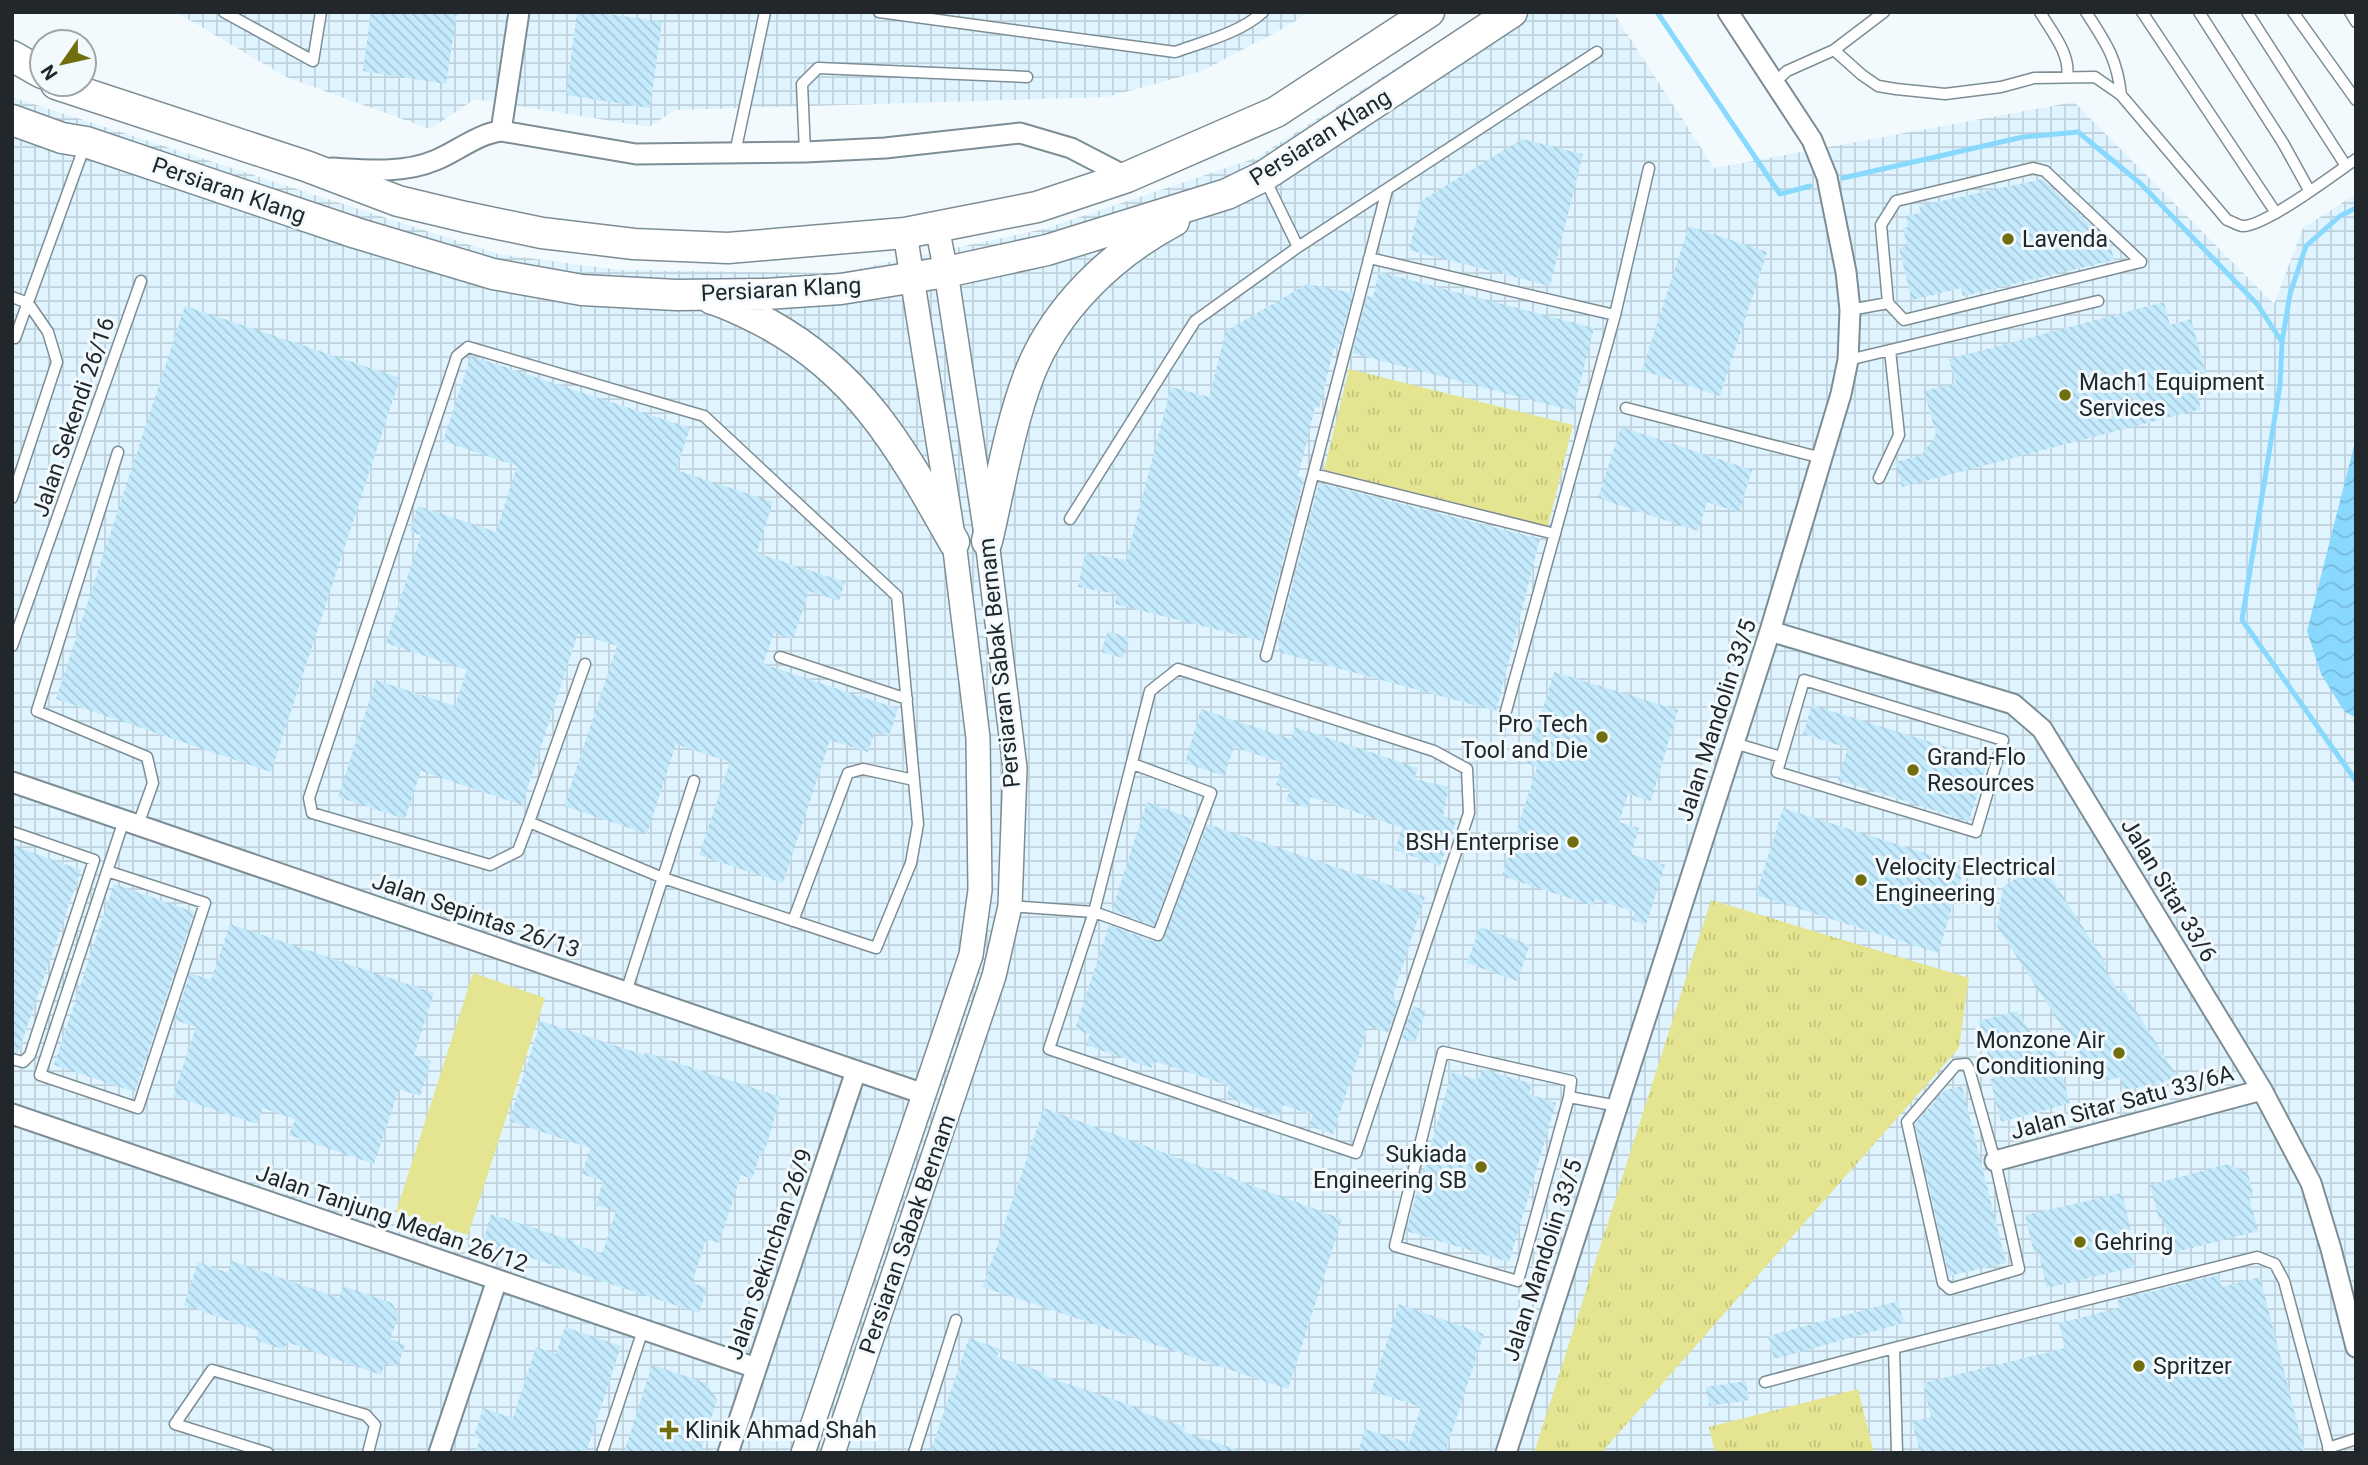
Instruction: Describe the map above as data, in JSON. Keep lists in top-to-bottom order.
{
  "streets": {
    "main road": ["Persiaran Klang"],
    "street": [
      "Persiaran Sabak Bernam",
      "Jalan Mandolin 33/5",
      "Jalan Sitar 33/6",
      "Jalan Sepintas 26/13",
      "Jalan Sitar Satu 33/6A",
      "Jalan Tanjung Medan 26/12",
      "Jalan Sekinchan 26/9"
    ],
    "lane": ["Jalan Sekendi 26/16"]
  },
  "crossings": [
    ["Persiaran Klang", "Persiaran Sabak Bernam"],
    ["Persiaran Sabak Bernam", "Jalan Sepintas 26/13"],
    ["Jalan Mandolin 33/5", "Jalan Sitar 33/6"],
    ["Jalan Sitar 33/6", "Jalan Sitar Satu 33/6A"],
    ["Jalan Sepintas 26/13", "Jalan Sekinchan 26/9"],
    ["Jalan Tanjung Medan 26/12", "Jalan Sekinchan 26/9"]
  ],
  "places": {
    "other": [
      "Lavenda",
      "Mach1 Equipment Services",
      "Pro Tech Tool and Die",
      "Grand-Flo Resources",
      "BSH Enterprise",
      "Velocity Electrical Engineering",
      "Monzone Air Conditioning",
      "Sukiada Engineering SB",
      "Gehring",
      "Spritzer"
    ],
    "health": ["Klinik Ahmad Shah"]
  },
  "north": "bottom left"
}
